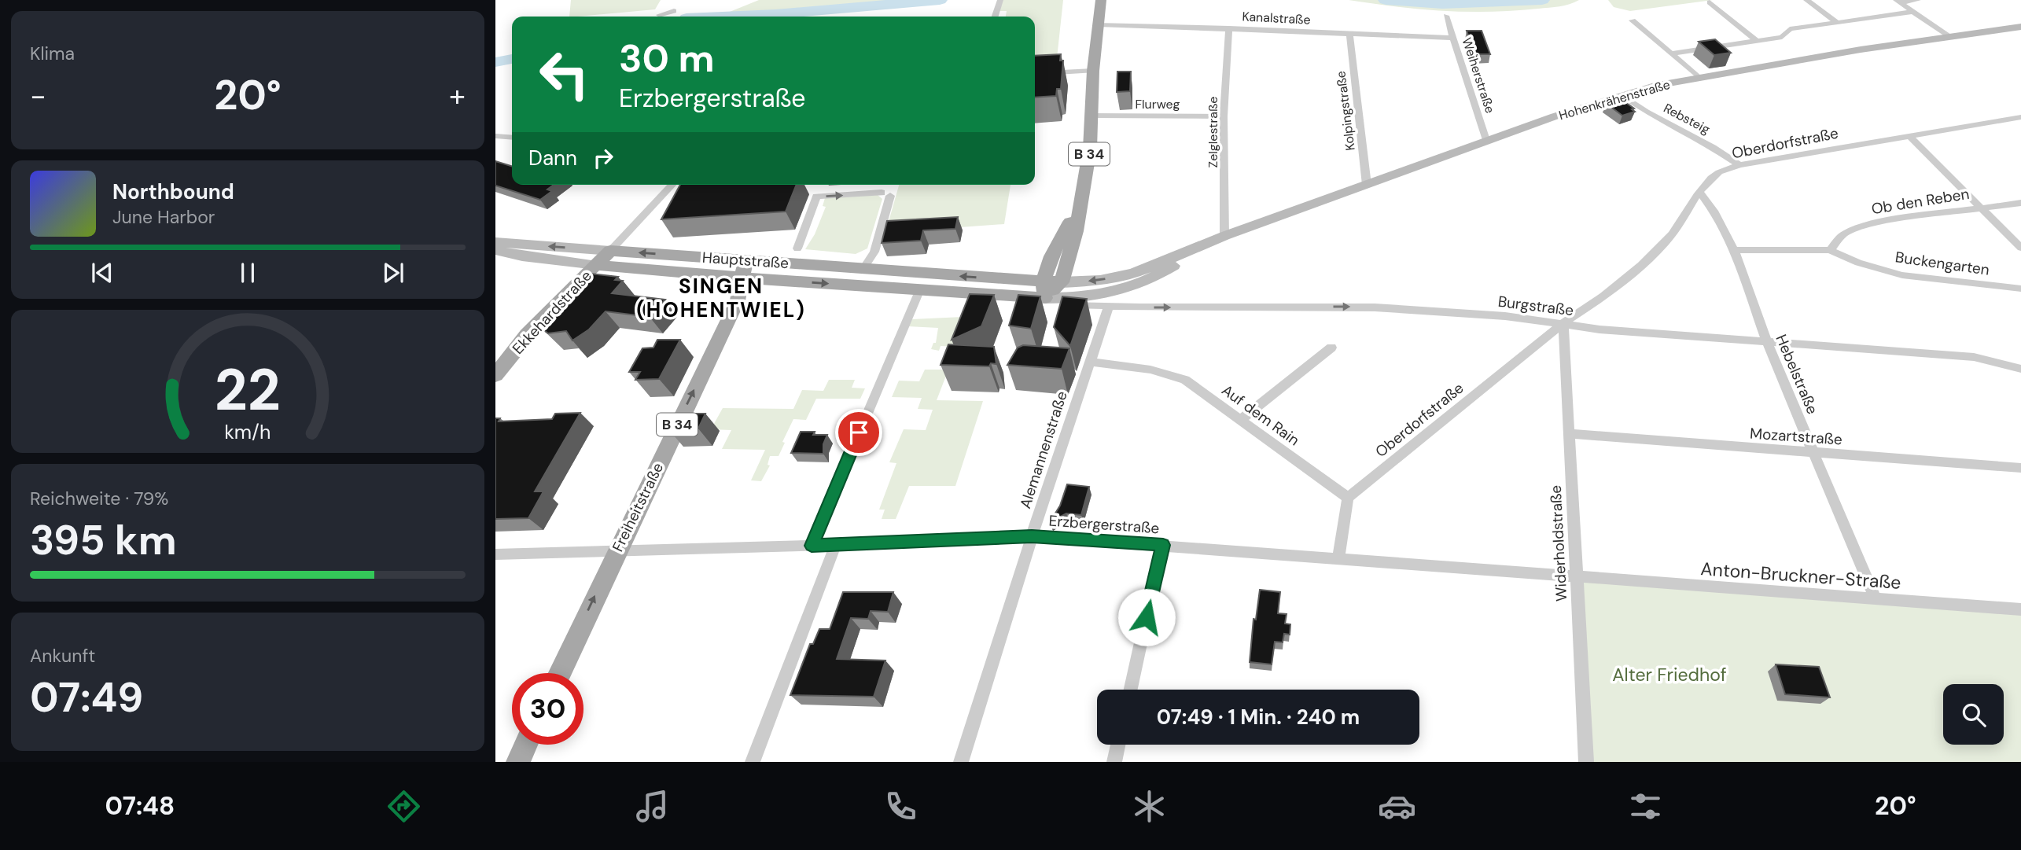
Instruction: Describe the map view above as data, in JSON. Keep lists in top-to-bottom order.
{
  "streets": {
    "main road": [
      "Hohenkrähenstraße",
      "B 34",
      "Hauptstraße",
      "Ekkehardstraße",
      "Freiheitstraße"
    ],
    "street": [
      "Kanalstraße",
      "Weiherstraße",
      "Flurweg",
      "Kolpingstraße",
      "Rebsteig",
      "Zelglestraße",
      "Oberdorfstraße",
      "Ob den Reben",
      "Buckengarten",
      "Burgstraße",
      "Hebelstraße",
      "Auf dem Rain",
      "Mozartstraße",
      "Alemannenstraße",
      "Erzbergerstraße",
      "Widerholdstraße",
      "Anton-Bruckner-Straße"
    ]
  },
  "crossings": [
    ["Kanalstraße", "Weiherstraße"],
    ["Kanalstraße", "Kolpingstraße"],
    ["Kanalstraße", "Zelglestraße"],
    ["Kanalstraße", "B 34"],
    ["Weiherstraße", "Hohenkrähenstraße"],
    ["Hohenkrähenstraße", "Kolpingstraße"],
    ["Hohenkrähenstraße", "Rebsteig"],
    ["Hohenkrähenstraße", "Zelglestraße"],
    ["Hohenkrähenstraße", "B 34"],
    ["Hohenkrähenstraße", "Hauptstraße"],
    ["Hohenkrähenstraße", "Burgstraße"],
    ["Hohenkrähenstraße", "Alemannenstraße"],
    ["Flurweg", "Zelglestraße"],
    ["Flurweg", "B 34"],
    ["Rebsteig", "Oberdorfstraße"],
    ["Oberdorfstraße", "Burgstraße"],
    ["Oberdorfstraße", "Hebelstraße"],
    ["Oberdorfstraße", "Auf dem Rain"],
    ["Oberdorfstraße", "Widerholdstraße"],
    ["B 34", "Hauptstraße"],
    ["Ob den Reben", "Buckengarten"],
    ["Hauptstraße", "Ekkehardstraße"],
    ["Hauptstraße", "Freiheitstraße"],
    ["Burgstraße", "Hebelstraße"],
    ["Burgstraße", "Alemannenstraße"],
    ["Burgstraße", "Widerholdstraße"],
    ["Hebelstraße", "Mozartstraße"],
    ["Hebelstraße", "Anton-Bruckner-Straße"],
    ["Auf dem Rain", "Alemannenstraße"],
    ["Mozartstraße", "Widerholdstraße"],
    ["Alemannenstraße", "Erzbergerstraße"],
    ["Freiheitstraße", "Erzbergerstraße"],
    ["Erzbergerstraße", "Widerholdstraße"],
    ["Erzbergerstraße", "Anton-Bruckner-Straße"],
    ["Widerholdstraße", "Anton-Bruckner-Straße"]
  ],
  "one_way": ["Burgstraße", "Freiheitstraße"],
  "districts": ["SINGEN (HOHENTWIEL)"],
  "parks": ["Alter Friedhof"],
  "page": {
    "tile": [
      "Klima",
      ["Reichweite · 79%", "395 km"],
      ["Ankunft", "07:49"]
    ],
    "turn": ["30 m", "Erzbergerstraße"],
    "heat": ["−", "20°", "+"],
    "then": "Dann",
    "song": ["Northbound", "June Harbor"],
    "limit": "30",
    "trip": "07:49 · 1 Min. · 240 m",
    "tabs": ["07:48", "20°"],
    "gauge": ["22", "km/h"]
  }
}
